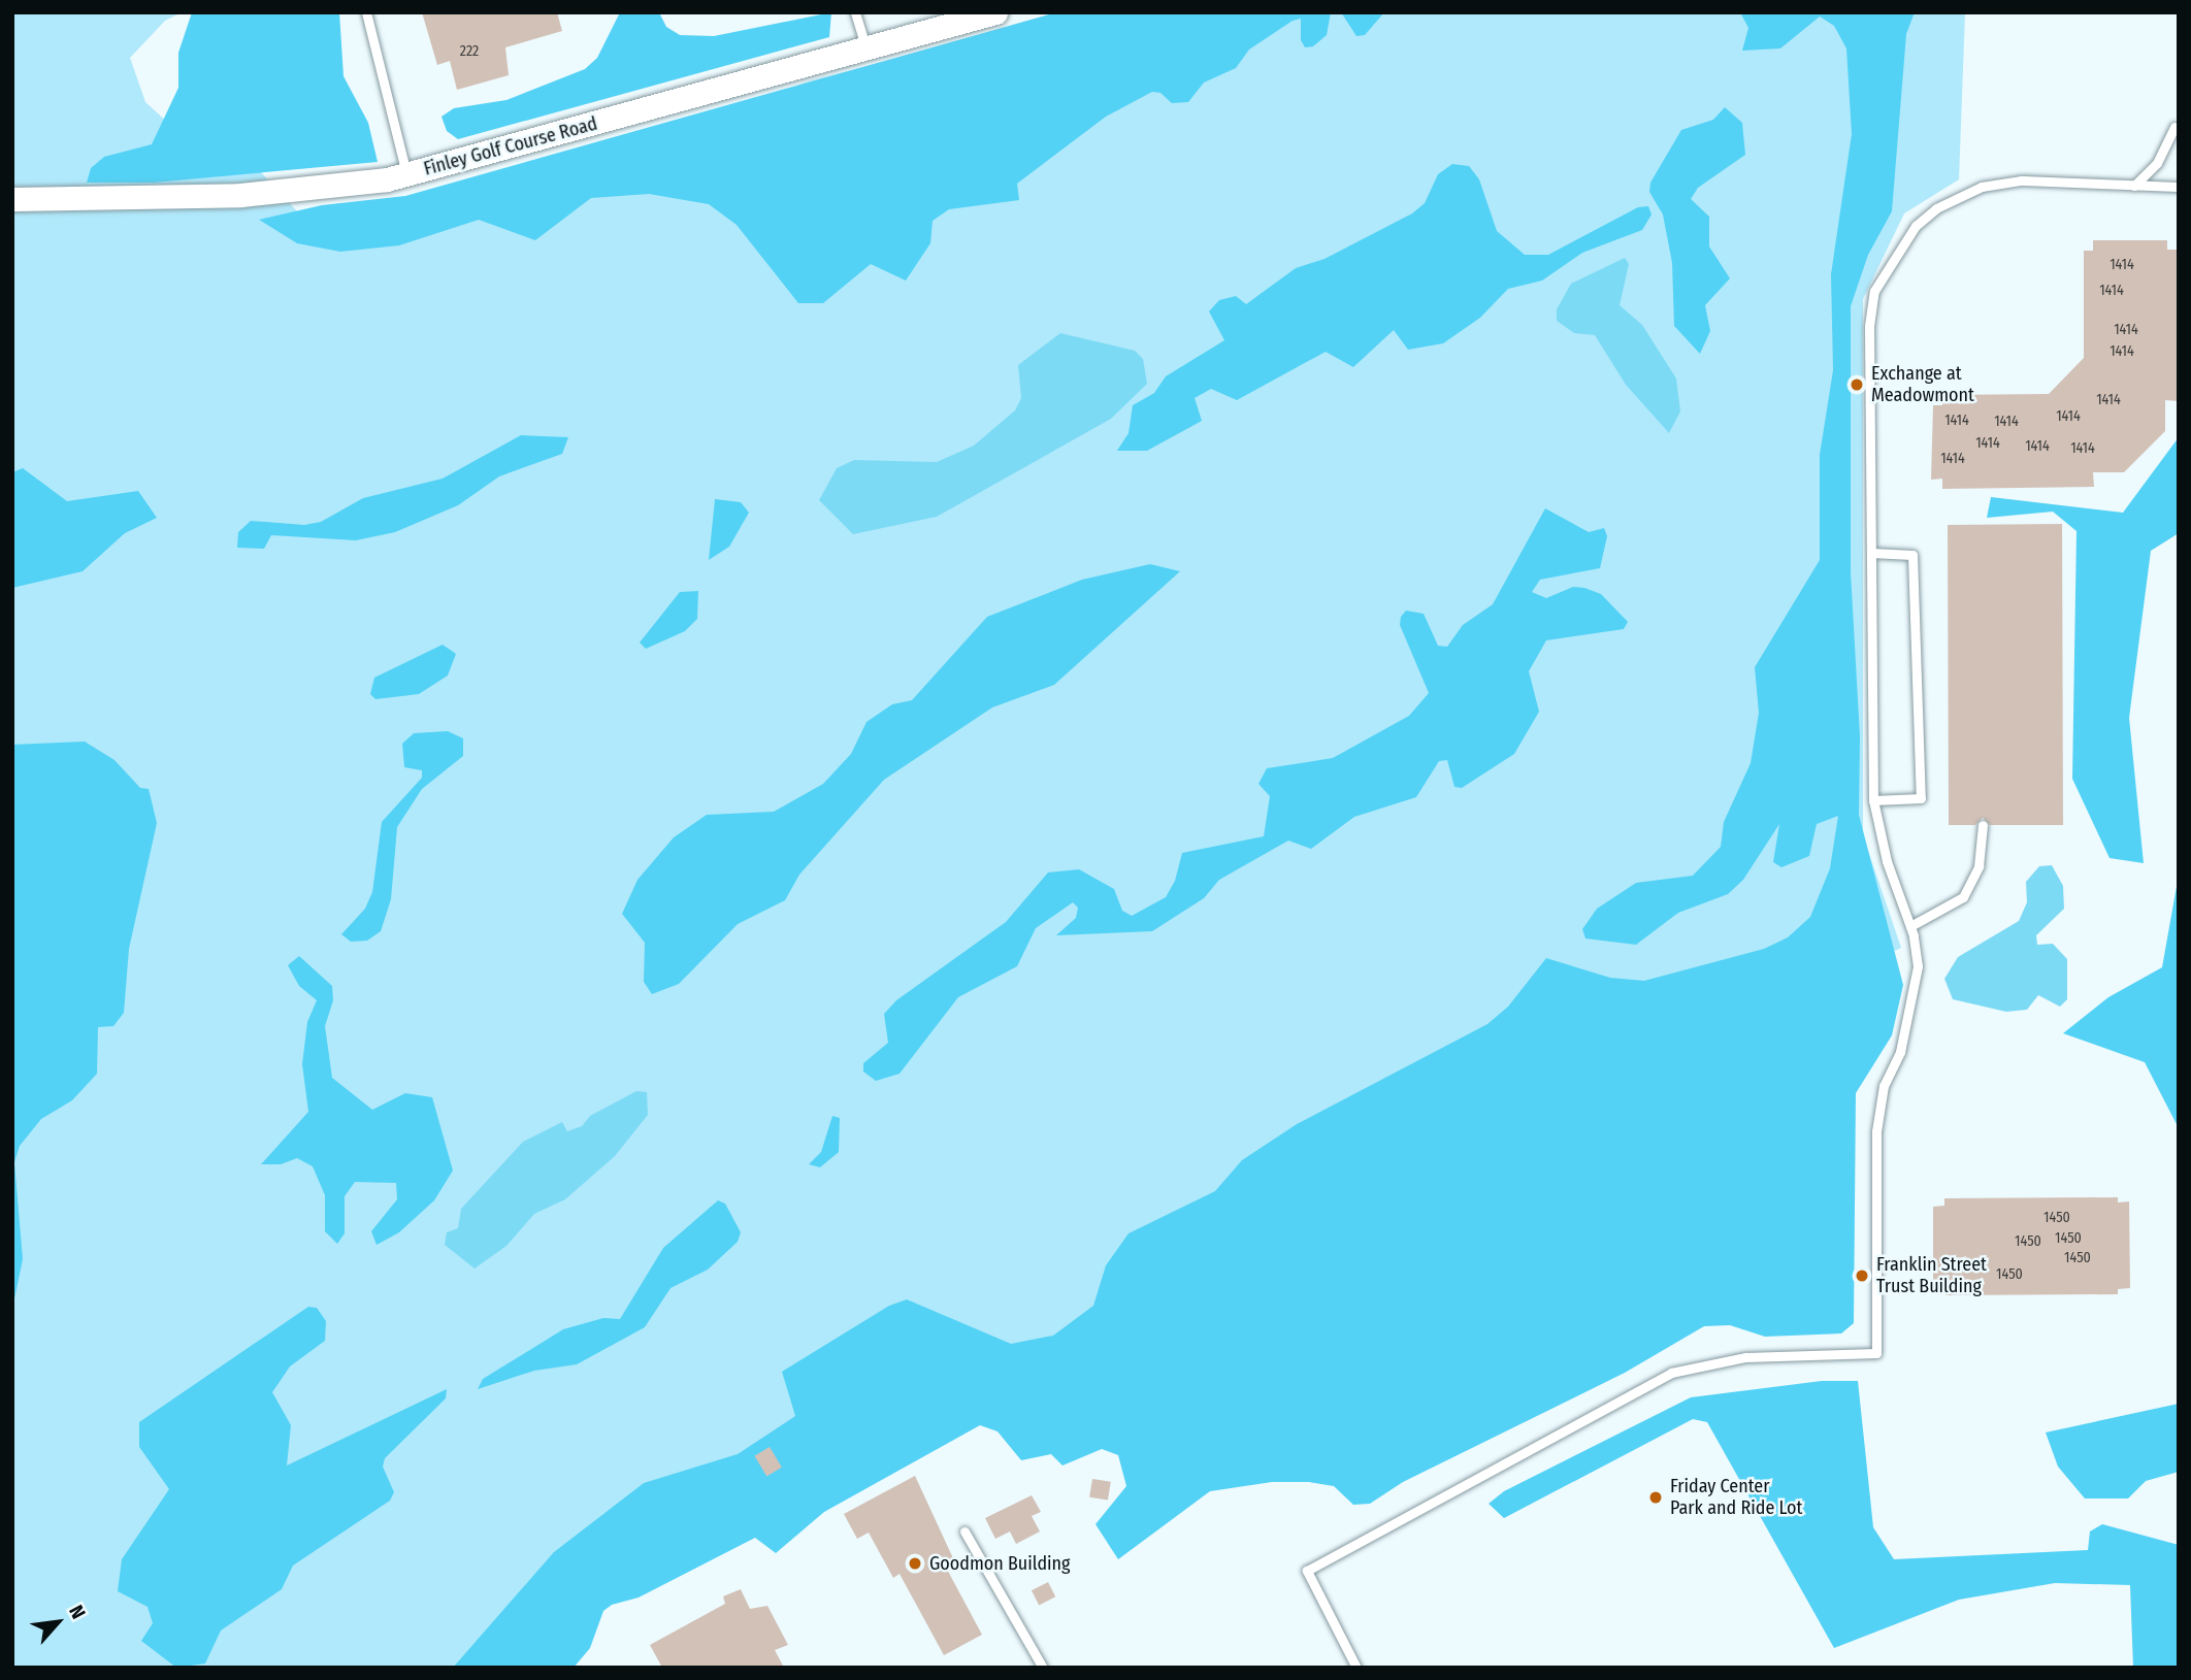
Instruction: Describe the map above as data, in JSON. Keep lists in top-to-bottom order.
{
  "streets": {
    "street": ["Finley Golf Course Road"]
  },
  "places": [
    "Exchange at Meadowmont",
    "Franklin Street Trust Building",
    "Friday Center Park and Ride Lot",
    "Goodmon Building"
  ],
  "house_numbers": [
    "222",
    "1414",
    "1414",
    "1414",
    "1414",
    "1414",
    "1414",
    "1414",
    "1414",
    "1414",
    "1414",
    "1414",
    "1414",
    "1450",
    "1450",
    "1450",
    "1450",
    "1450"
  ],
  "north": "top right"
}
